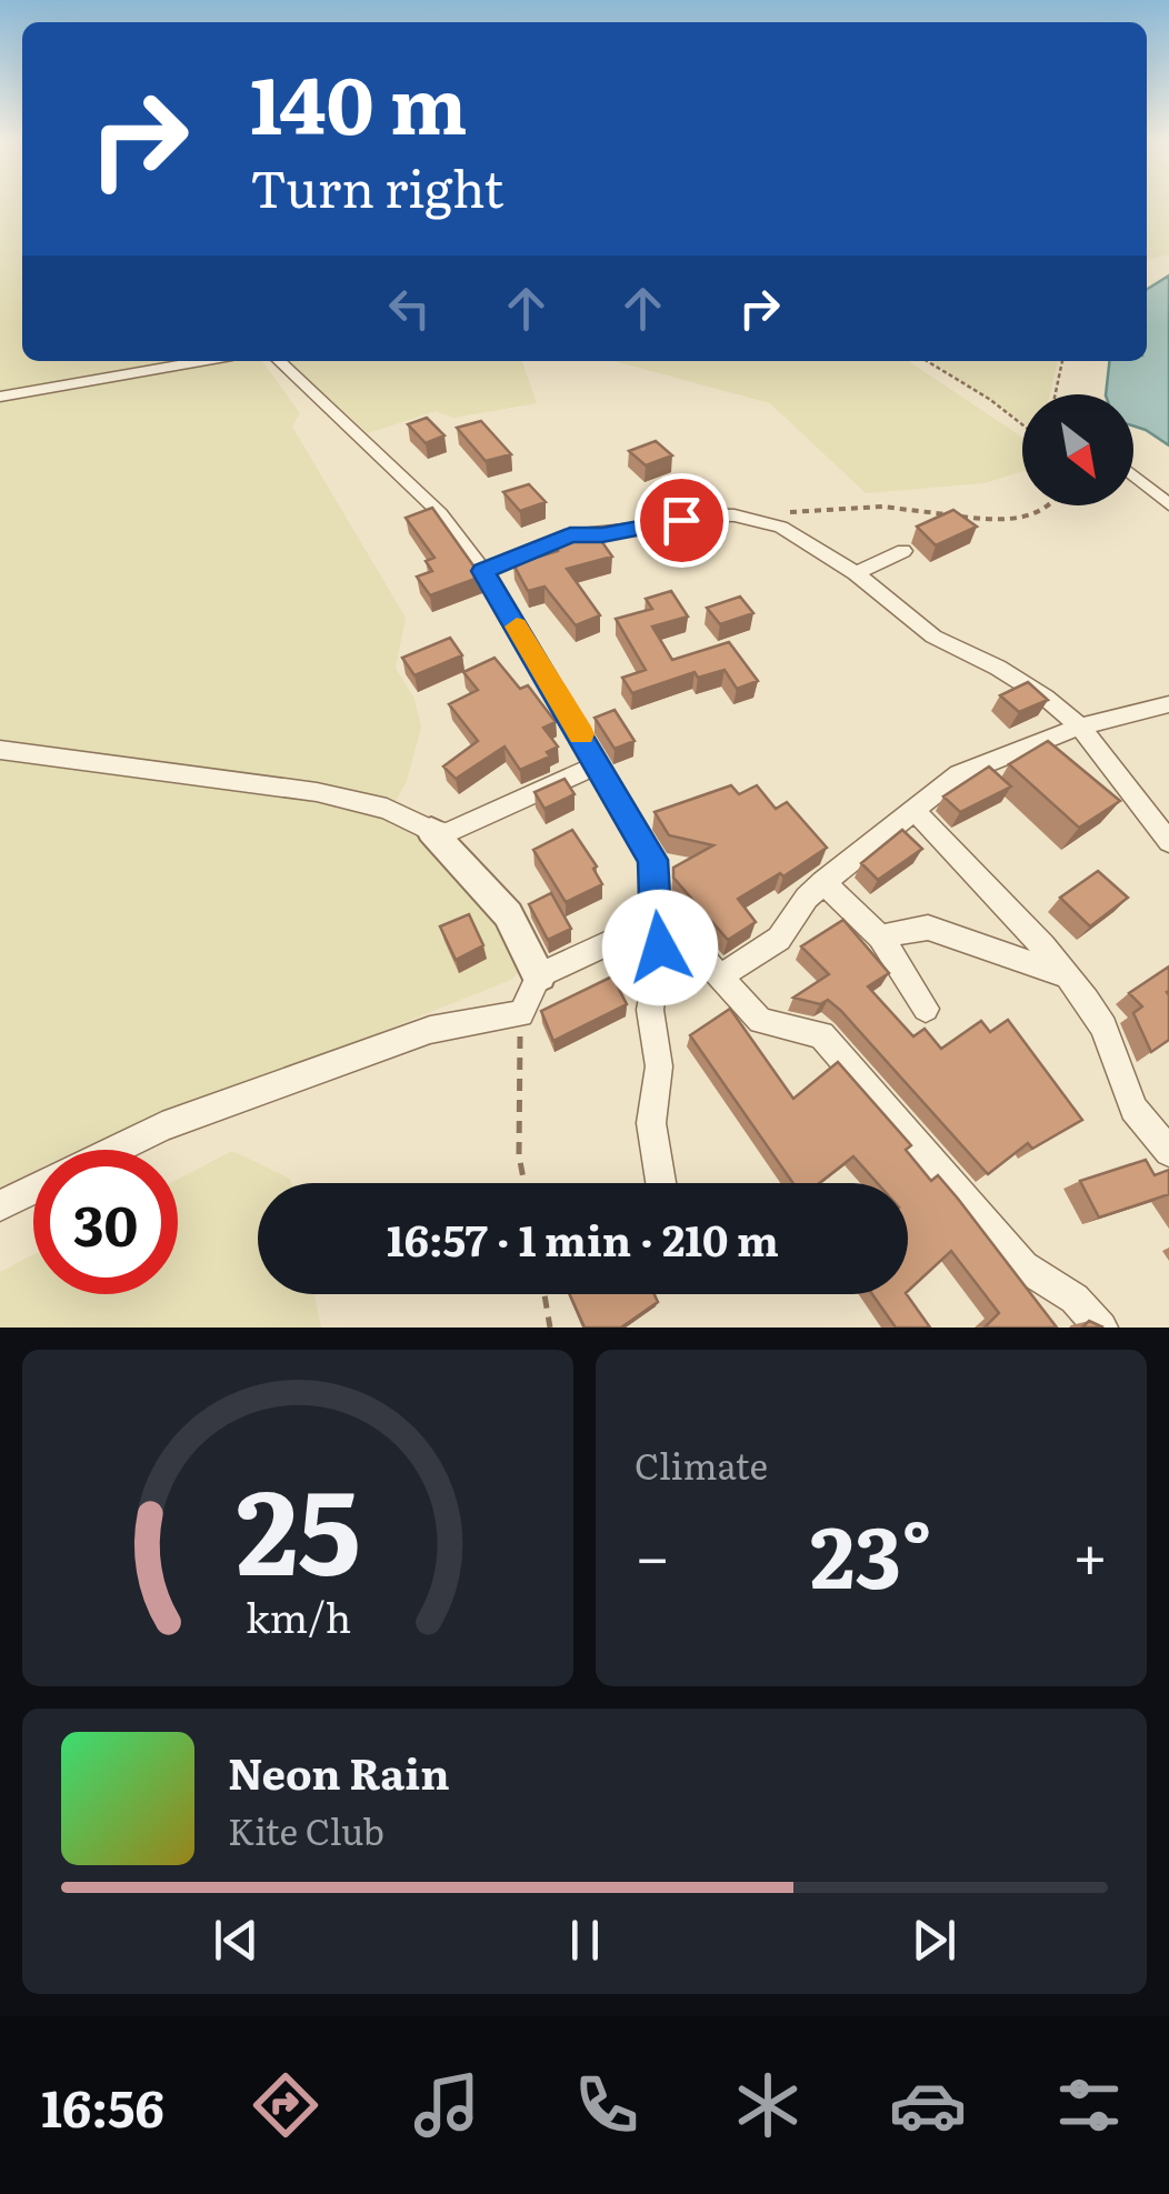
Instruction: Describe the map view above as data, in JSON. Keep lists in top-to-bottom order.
{
  "north": "bottom right",
  "page": {
    "turn": ["140 m", "Turn right"],
    "limit": "30",
    "trip": "16:57 · 1 min · 210 m",
    "tile": "Climate",
    "heat": ["−", "23°", "+"],
    "song": ["Neon Rain", "Kite Club"],
    "tabs": "16:56",
    "gauge": ["25", "km/h"]
  }
}
